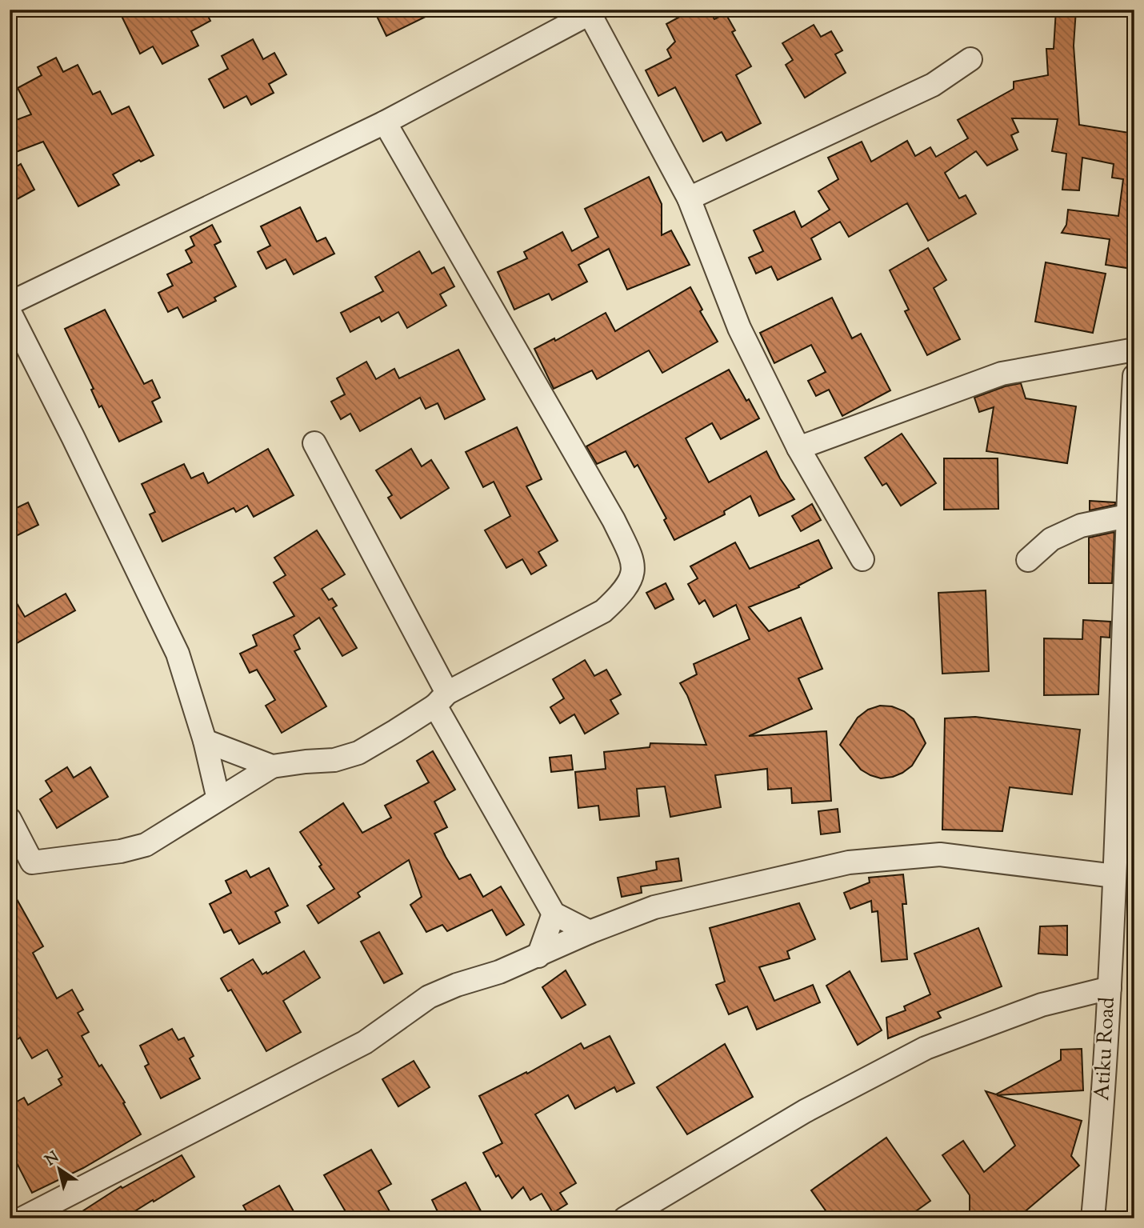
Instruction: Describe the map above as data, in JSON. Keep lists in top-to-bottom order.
{
  "streets": {
    "street": ["Atiku Road"]
  },
  "north": "top left"
}
